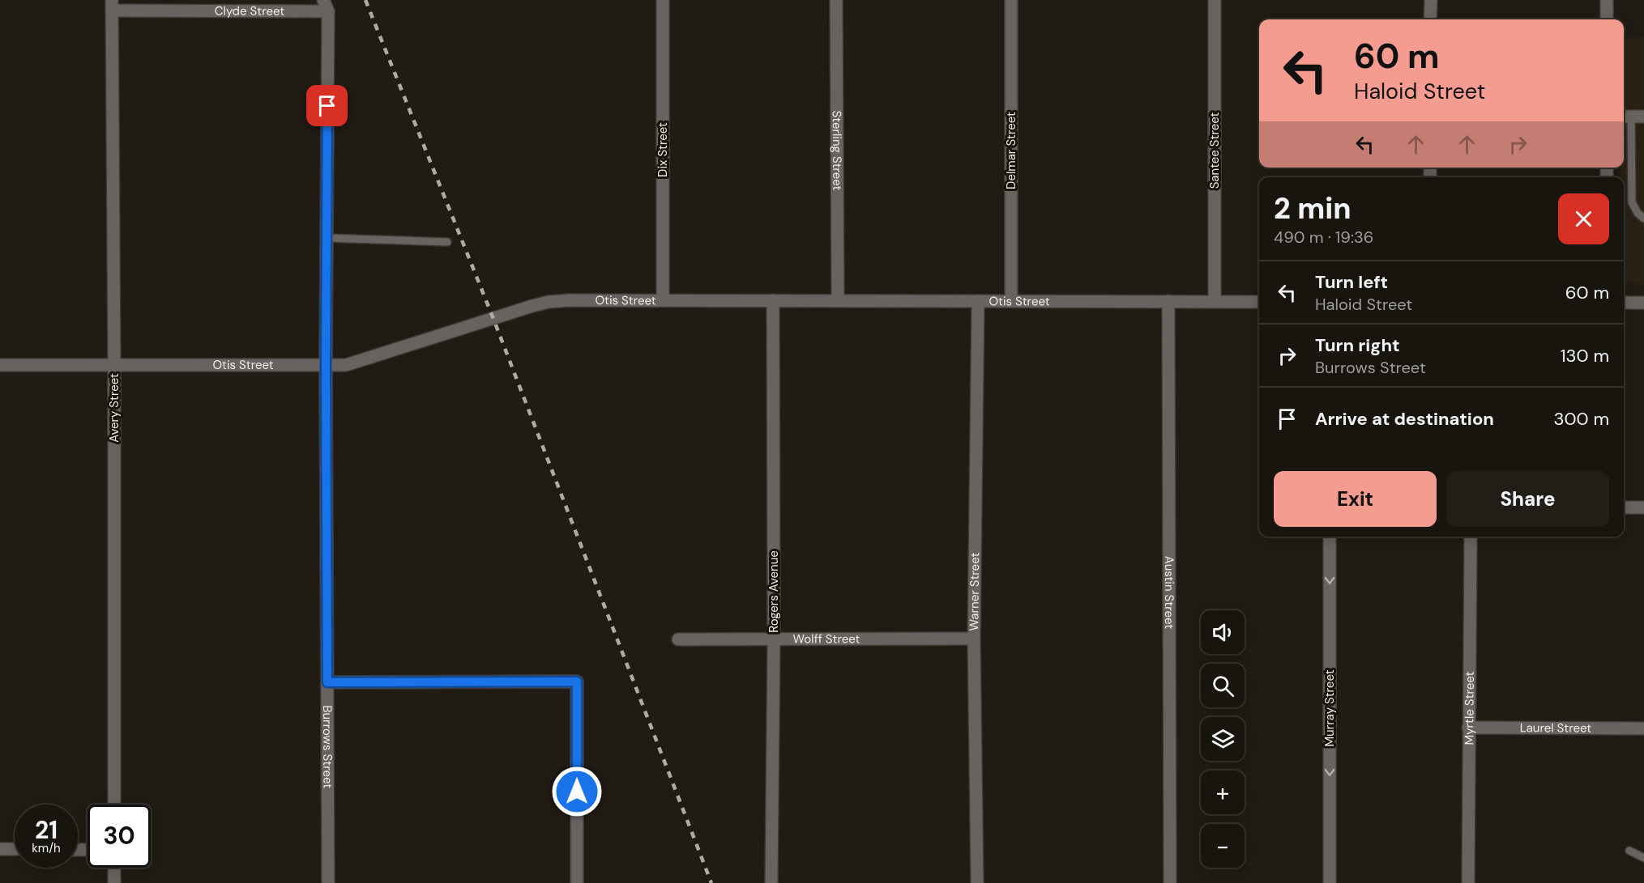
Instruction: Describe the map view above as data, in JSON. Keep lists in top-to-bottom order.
{
  "streets": {
    "street": [
      "Clyde Street",
      "Dix Street",
      "Sterling Street",
      "Delmar Street",
      "Santee Street",
      "Otis Street",
      "Avery Street",
      "Rogers Avenue",
      "Warner Street",
      "Austin Street",
      "Wolff Street",
      "Murray Street",
      "Myrtle Street",
      "Laurel Street",
      "Burrows Street"
    ]
  },
  "crossings": [
    ["Clyde Street", "Avery Street"],
    ["Clyde Street", "Burrows Street"],
    ["Dix Street", "Otis Street"],
    ["Sterling Street", "Otis Street"],
    ["Delmar Street", "Otis Street"],
    ["Santee Street", "Otis Street"],
    ["Otis Street", "Avery Street"],
    ["Otis Street", "Rogers Avenue"],
    ["Otis Street", "Warner Street"],
    ["Otis Street", "Austin Street"],
    ["Otis Street", "Burrows Street"],
    ["Rogers Avenue", "Wolff Street"],
    ["Warner Street", "Wolff Street"],
    ["Myrtle Street", "Laurel Street"]
  ],
  "one_way": ["Murray Street"],
  "page": {
    "turn": ["60 m", "Haloid Street"],
    "heading": ["2 min", "490 m · 19:36"],
    "list": [
      {
        "name": "Turn left",
        "note": "Haloid Street",
        "value": "60 m"
      },
      {
        "name": "Turn right",
        "note": "Burrows Street",
        "value": "130 m"
      },
      {
        "name": "Arrive at destination",
        "value": "300 m"
      }
    ],
    "buttons": ["Exit", "Share"],
    "map_buttons": ["+", "−"],
    "speed": "21 km/h",
    "limit": "30"
  }
}
